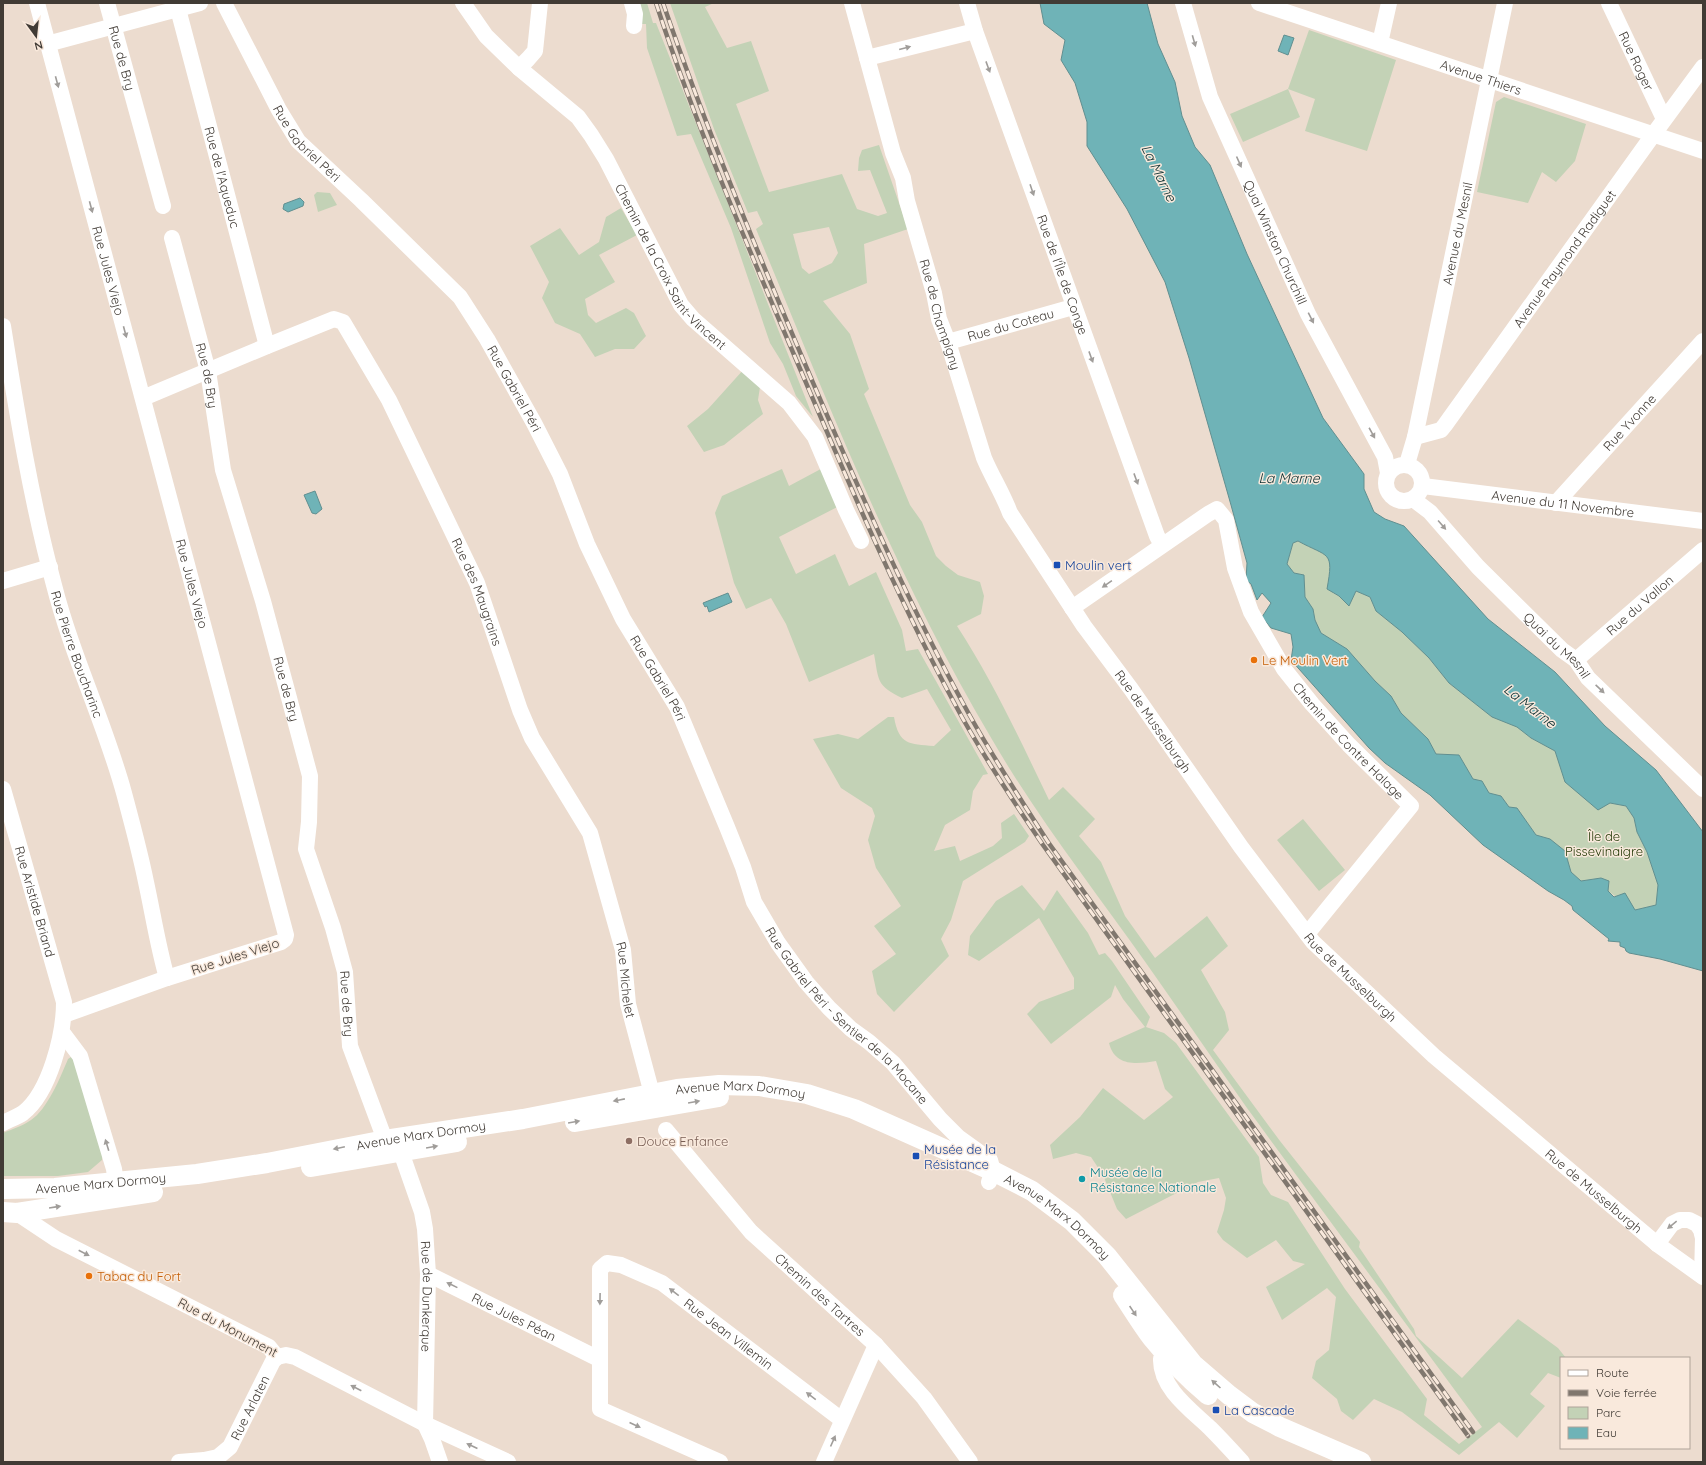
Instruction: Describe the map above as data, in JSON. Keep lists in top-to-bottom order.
{
  "streets": {
    "main road": ["Avenue Marx Dormoy"],
    "street": [
      "Rue de Bry",
      "Rue Roger",
      "Avenue Thiers",
      "Rue Gabriel Péri",
      "Rue de l'Aqueduc",
      "Avenue du Mesnil",
      "Quai Winston Churchill",
      "Avenue Raymond Radiguet",
      "Chemin de la Croix Saint-Vincent",
      "Rue Jules Viejo",
      "Rue de l'Île de Conge",
      "Rue de Champigny",
      "Rue du Coteau",
      "Rue Yvonne",
      "Avenue du 11 Novembre",
      "Rue des Maugrains",
      "Rue du Vallon",
      "Quai du Mesnil",
      "Rue Pierre Boucharinc",
      "Rue de Musselburgh",
      "Chemin de Contre Halage",
      "Rue Aristide Briand",
      "Rue Michelet",
      "Rue Gabriel Péri - Sentier de la Mocane",
      "Chemin des Tartres",
      "Rue de Dunkerque",
      "Rue Jules Péan",
      "Rue du Monument",
      "Rue Jean Villemin",
      "Rue Arlaten"
    ]
  },
  "crossings": [
    ["Rue de Bry", "Avenue Marx Dormoy"],
    ["Rue Roger", "Avenue Raymond Radiguet"],
    ["Avenue Thiers", "Avenue du Mesnil"],
    ["Avenue Thiers", "Avenue Raymond Radiguet"],
    ["Rue Gabriel Péri", "Rue Gabriel Péri - Sentier de la Mocane"],
    ["Rue de l'Aqueduc", "Rue des Maugrains"],
    ["Avenue du Mesnil", "Quai Winston Churchill"],
    ["Avenue du Mesnil", "Avenue Raymond Radiguet"],
    ["Avenue du Mesnil", "Avenue du 11 Novembre"],
    ["Avenue du Mesnil", "Quai du Mesnil"],
    ["Quai Winston Churchill", "Avenue du 11 Novembre"],
    ["Quai Winston Churchill", "Quai du Mesnil"],
    ["Rue Jules Viejo", "Rue Pierre Boucharinc"],
    ["Rue Jules Viejo", "Rue Aristide Briand"],
    ["Rue de l'Île de Conge", "Rue du Coteau"],
    ["Rue de l'Île de Conge", "Chemin de Contre Halage"],
    ["Rue de Champigny", "Rue du Coteau"],
    ["Rue de Champigny", "Rue de Musselburgh"],
    ["Rue Yvonne", "Avenue du 11 Novembre"],
    ["Avenue du 11 Novembre", "Quai du Mesnil"],
    ["Rue des Maugrains", "Rue Michelet"],
    ["Rue du Vallon", "Quai du Mesnil"],
    ["Rue de Musselburgh", "Chemin de Contre Halage"],
    ["Rue Michelet", "Avenue Marx Dormoy"],
    ["Rue Gabriel Péri - Sentier de la Mocane", "Avenue Marx Dormoy"],
    ["Avenue Marx Dormoy", "Rue de Dunkerque"],
    ["Avenue Marx Dormoy", "Rue du Monument"],
    ["Rue de Dunkerque", "Rue Jules Péan"],
    ["Rue de Dunkerque", "Rue du Monument"],
    ["Rue Jules Péan", "Rue Jean Villemin"],
    ["Rue du Monument", "Rue Arlaten"]
  ],
  "one_way": [
    "Quai Winston Churchill",
    "Rue de l'Île de Conge",
    "Quai du Mesnil",
    "Rue Jules Péan"
  ],
  "water": ["La Marne"],
  "parks": ["Île de Pissevinaigre"],
  "places": {
    "transit": ["Moulin vert", "Musée de la Résistance", "La Cascade"],
    "other": [
      "Le Moulin Vert",
      "Douce Enfance",
      "Musée de la Résistance Nationale",
      "Tabac du Fort"
    ]
  },
  "legend": [
    "Route",
    "Voie ferrée",
    "Parc",
    "Eau"
  ],
  "north": "bottom"
}
